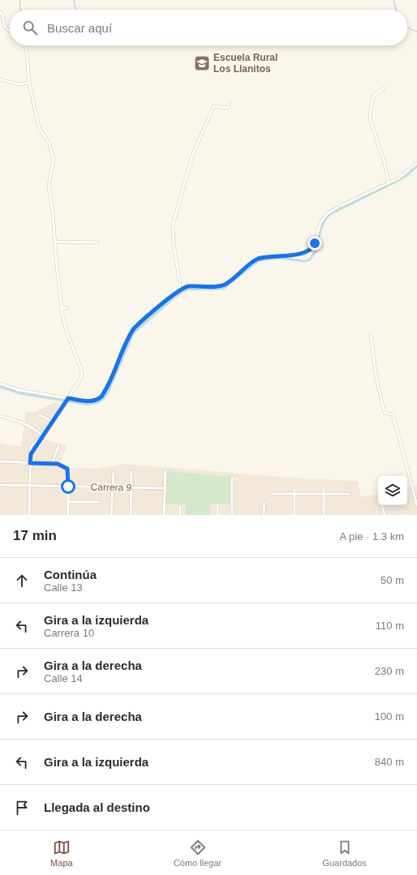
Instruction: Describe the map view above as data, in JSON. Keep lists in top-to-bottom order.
{
  "streets": {
    "street": ["Carrera 9"]
  },
  "places": {
    "school or university": ["Escuela Rural Los Llanitos"]
  },
  "page": {
    "search": "Buscar aquí",
    "heading": ["17 min", "A pie · 1.3 km"],
    "list": [
      ["Continúa", "Calle 13", "50 m"],
      ["Gira a la izquierda", "Carrera 10", "110 m"],
      ["Gira a la derecha", "Calle 14", "230 m"],
      ["Gira a la derecha", "100 m"],
      ["Gira a la izquierda", "840 m"],
      "Llegada al destino"
    ],
    "nav": ["Mapa", "Cómo llegar", "Guardados"]
  }
}
